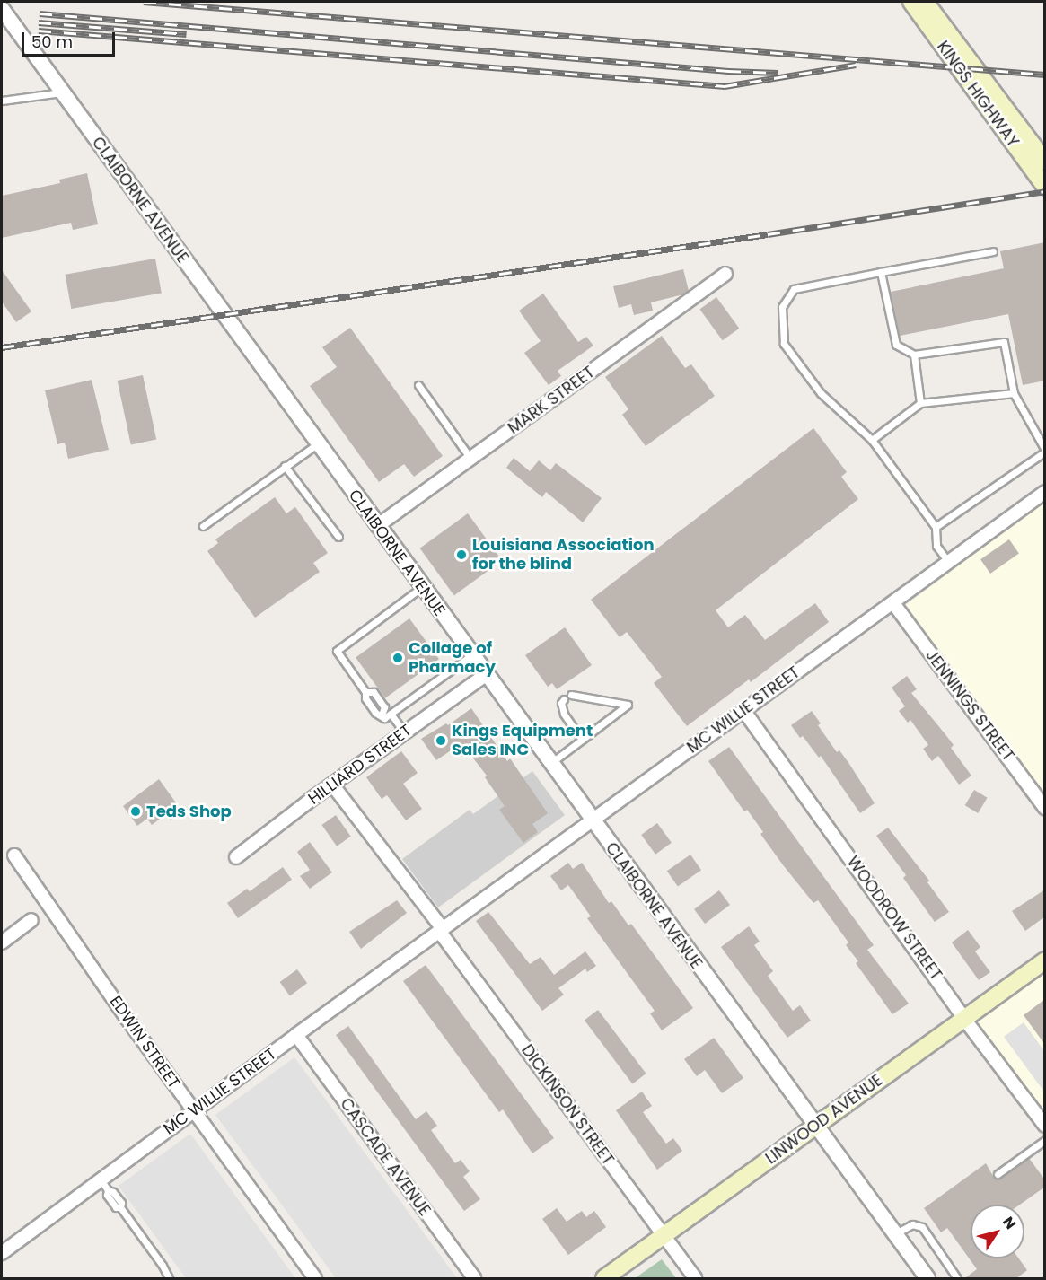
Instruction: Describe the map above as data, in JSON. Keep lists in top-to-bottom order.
{
  "streets": {
    "main road": ["KINGS HIGHWAY", "LINWOOD AVENUE"],
    "street": [
      "CLAIBORNE AVENUE",
      "MARK STREET",
      "JENNINGS STREET",
      "MC WILLIE STREET",
      "HILLIARD STREET",
      "WOODROW STREET",
      "EDWIN STREET",
      "DICKINSON STREET",
      "CASCADE AVENUE"
    ]
  },
  "crossings": [
    ["CLAIBORNE AVENUE", "MARK STREET"],
    ["CLAIBORNE AVENUE", "MC WILLIE STREET"],
    ["CLAIBORNE AVENUE", "HILLIARD STREET"],
    ["CLAIBORNE AVENUE", "LINWOOD AVENUE"],
    ["JENNINGS STREET", "MC WILLIE STREET"],
    ["MC WILLIE STREET", "WOODROW STREET"],
    ["MC WILLIE STREET", "EDWIN STREET"],
    ["MC WILLIE STREET", "DICKINSON STREET"],
    ["MC WILLIE STREET", "CASCADE AVENUE"],
    ["HILLIARD STREET", "DICKINSON STREET"],
    ["WOODROW STREET", "LINWOOD AVENUE"],
    ["DICKINSON STREET", "LINWOOD AVENUE"]
  ],
  "places": [
    "Louisiana Association for the blind",
    "Collage of Pharmacy",
    "Kings Equipment Sales INC",
    "Teds Shop"
  ],
  "scale_bar": "50 m",
  "north": "top right"
}
